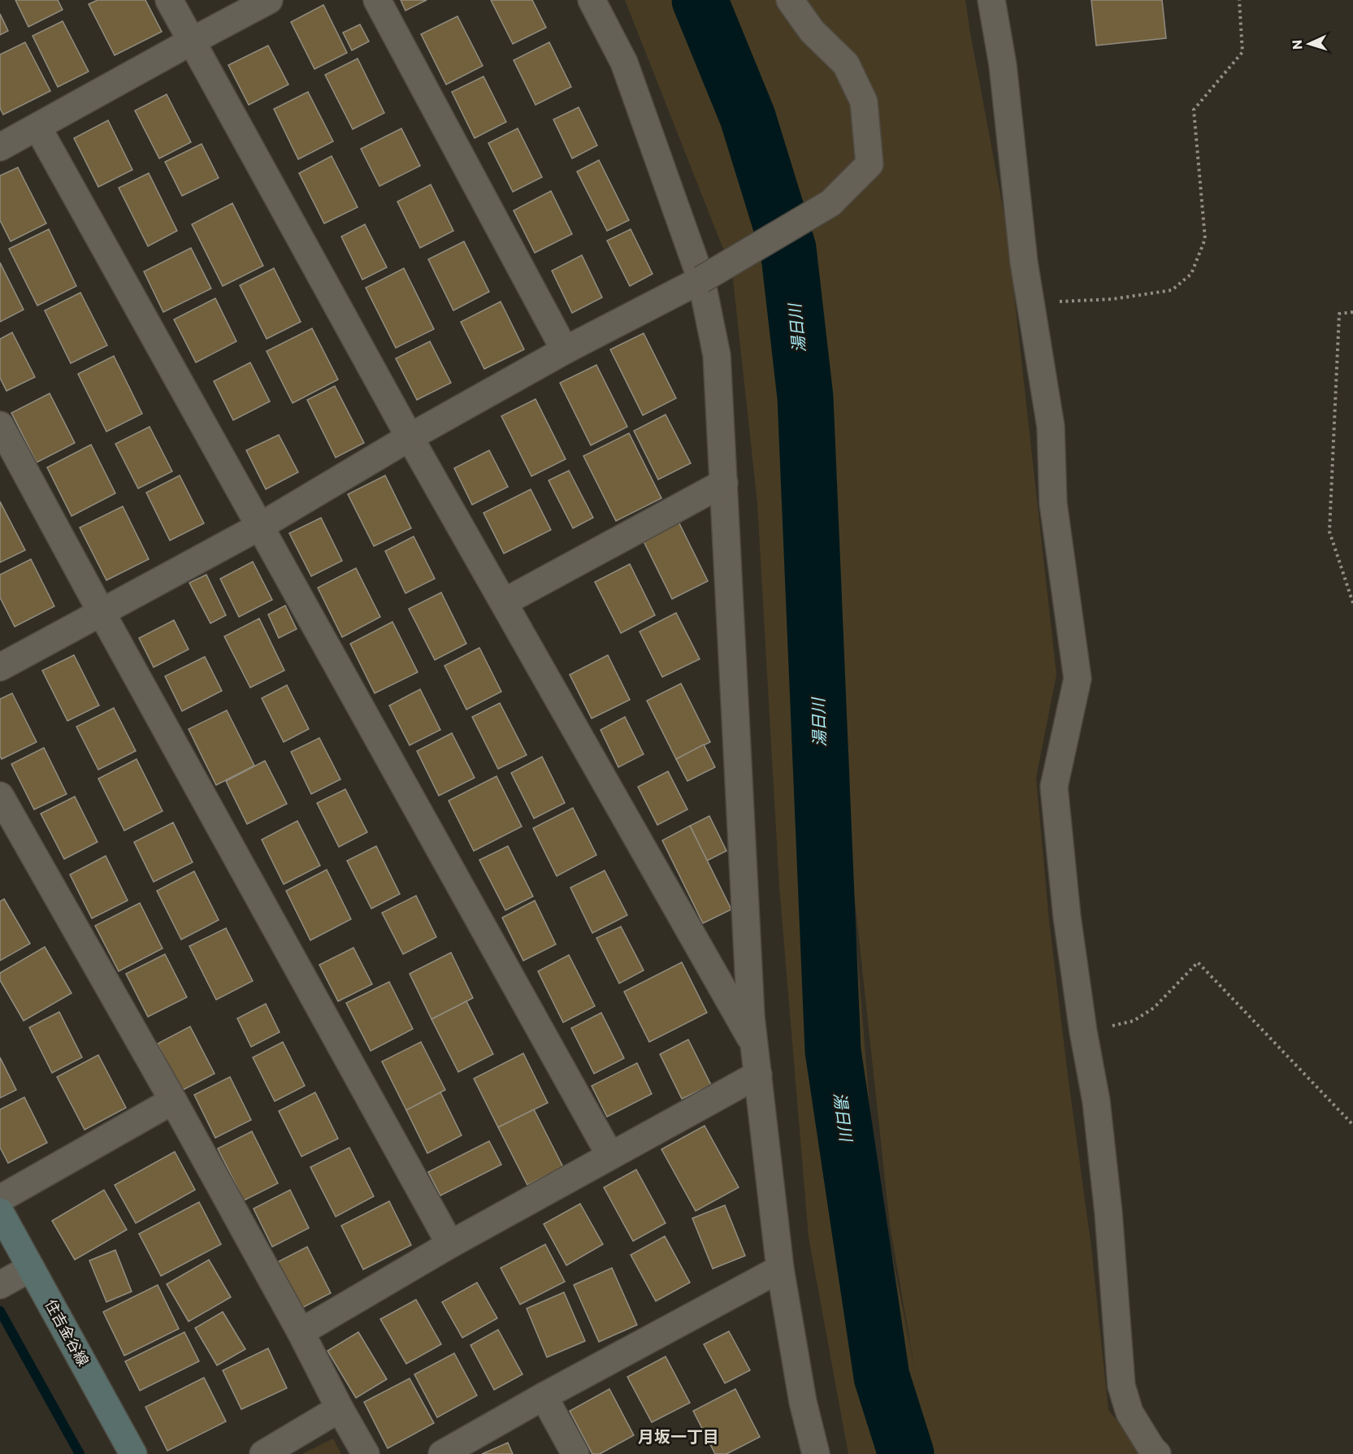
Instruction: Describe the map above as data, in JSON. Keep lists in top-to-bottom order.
{
  "streets": {
    "main road": ["住吉金谷線"]
  },
  "districts": ["月坂一丁目"],
  "water": ["湯日川"],
  "north": "left"
}
